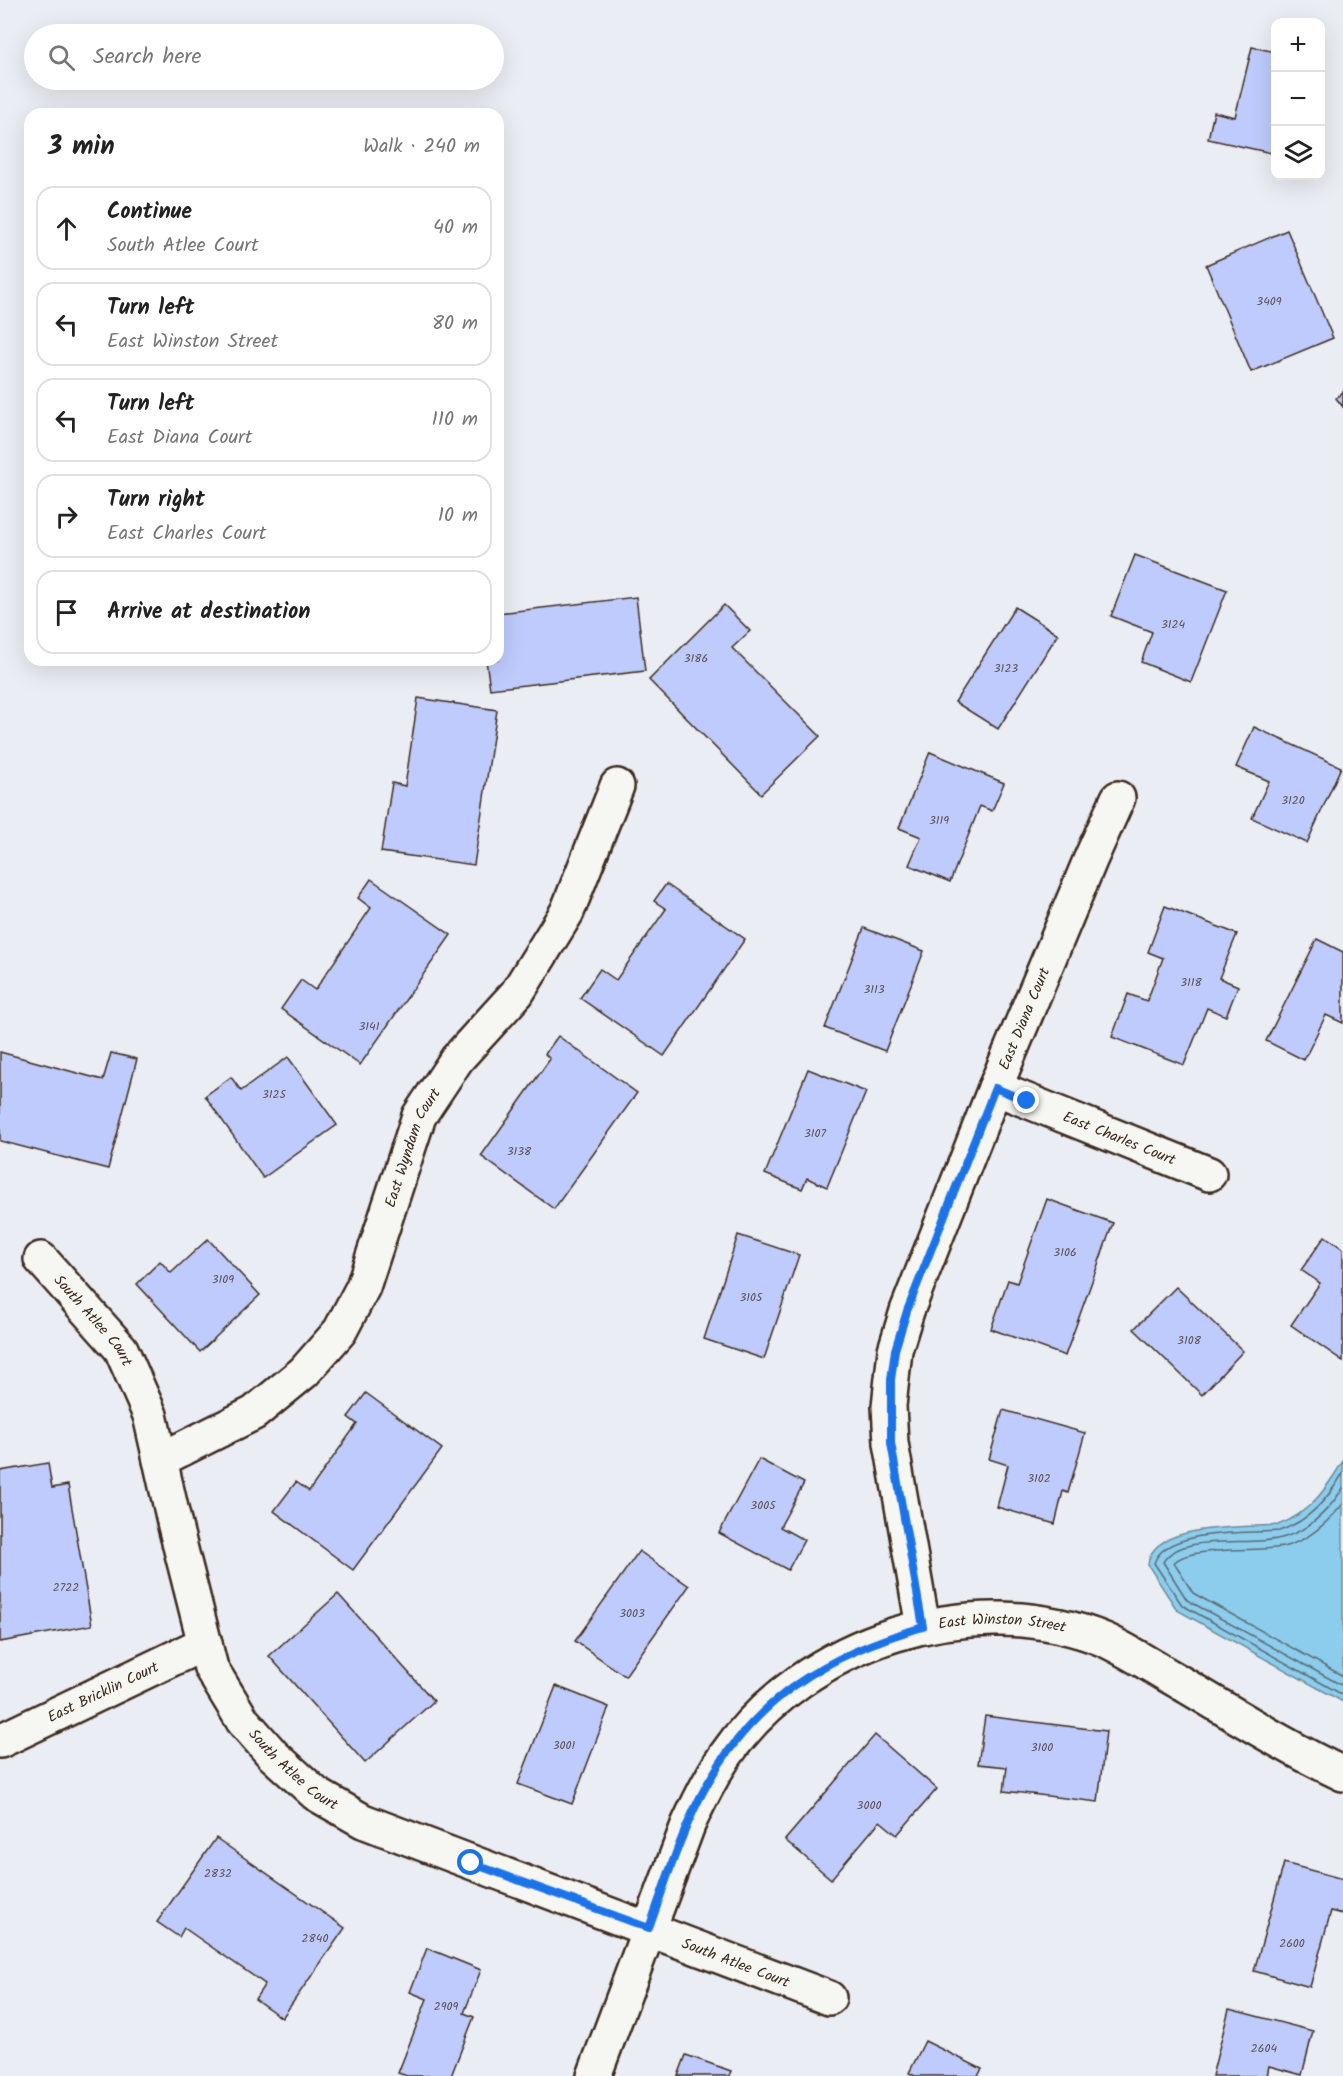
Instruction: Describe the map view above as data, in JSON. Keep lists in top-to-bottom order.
{
  "streets": {
    "street": [
      "East Diana Court",
      "East Charles Court",
      "East Wyndam Court",
      "South Atlee Court",
      "East Winston Street",
      "East Bricklin Court"
    ]
  },
  "crossings": [
    ["East Diana Court", "East Charles Court"],
    ["East Diana Court", "East Winston Street"],
    ["East Wyndam Court", "South Atlee Court"],
    ["South Atlee Court", "East Winston Street"],
    ["South Atlee Court", "East Bricklin Court"]
  ],
  "house_numbers": [
    "3409",
    "3124",
    "3186",
    "3123",
    "3120",
    "3119",
    "3118",
    "3113",
    "3141",
    "3125",
    "3107",
    "3138",
    "3106",
    "3109",
    "3105",
    "3108",
    "3102",
    "3005",
    "2722",
    "3003",
    "3001",
    "3100",
    "3000",
    "2832",
    "2840",
    "2600",
    "2909",
    "2604"
  ],
  "page": {
    "map_buttons": ["+", "−"],
    "search": "Search here",
    "heading": ["3 min", "Walk · 240 m"],
    "list": [
      ["Continue", "South Atlee Court", "40 m"],
      ["Turn left", "East Winston Street", "80 m"],
      ["Turn left", "East Diana Court", "110 m"],
      ["Turn right", "East Charles Court", "10 m"],
      "Arrive at destination"
    ]
  }
}
